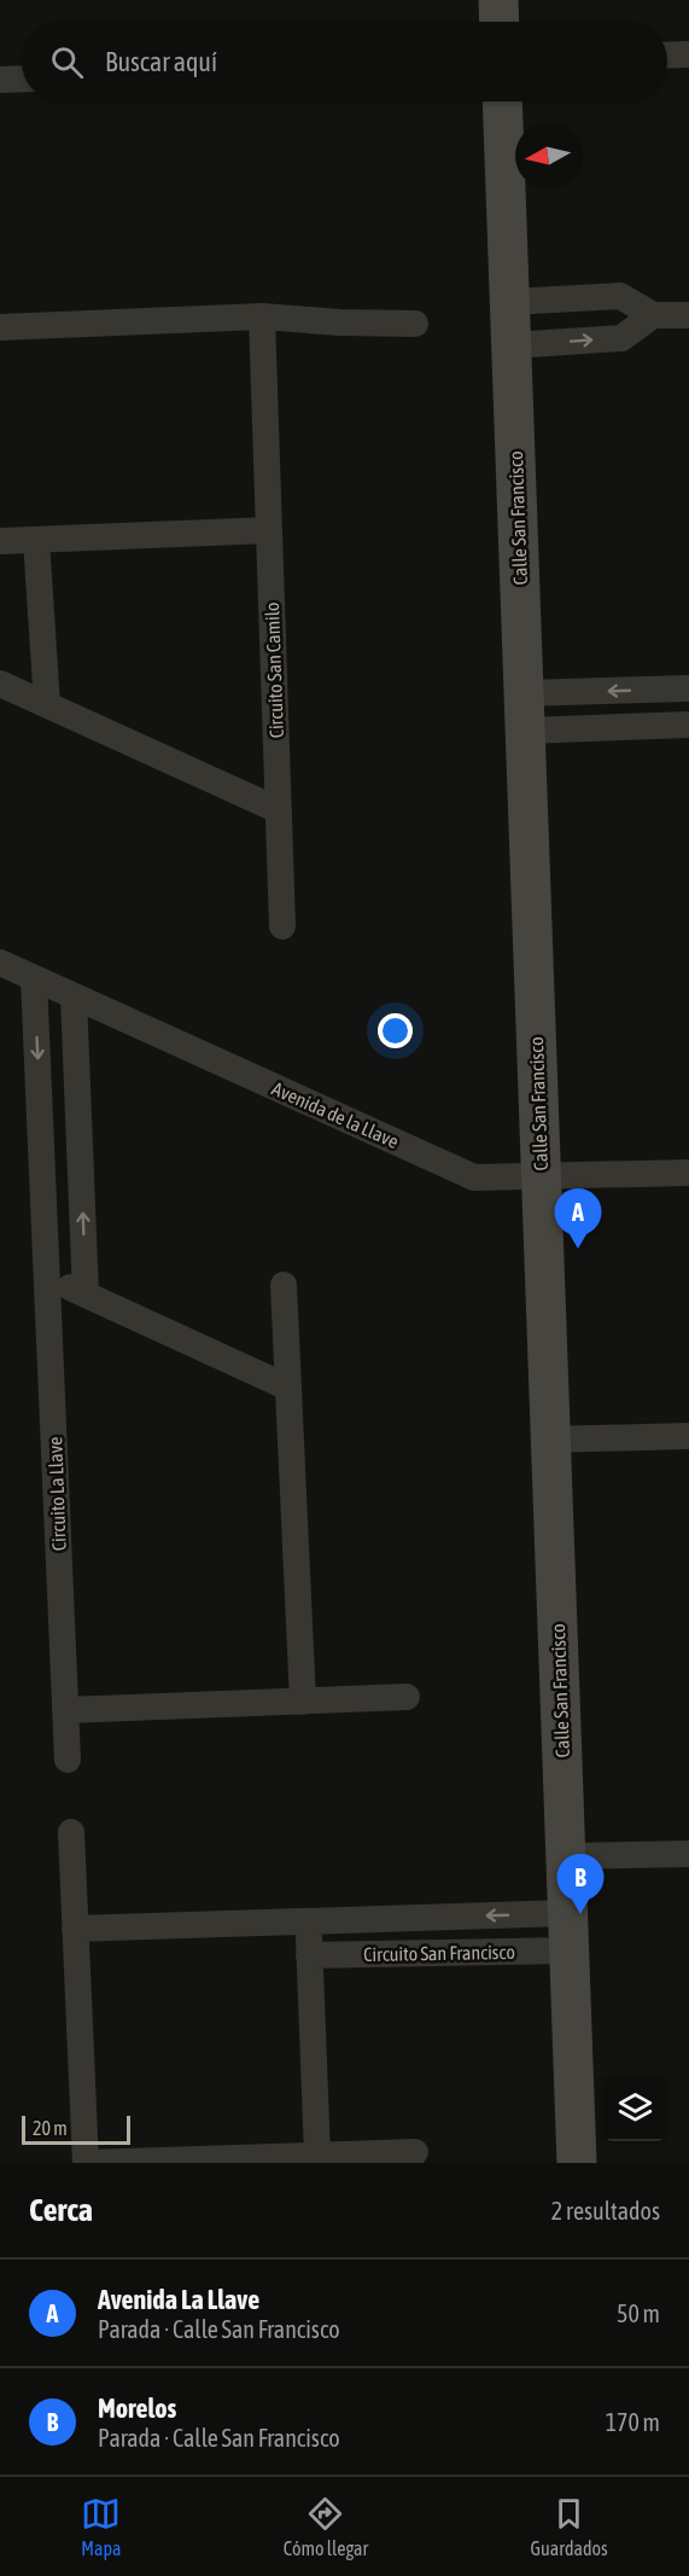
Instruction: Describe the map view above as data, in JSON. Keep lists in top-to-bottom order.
{
  "streets": {
    "street": [
      "Calle San Francisco",
      "Circuito San Camilo",
      "Avenida de la Llave",
      "Circuito La Llave",
      "Circuito San Francisco"
    ]
  },
  "crossings": [
    ["Calle San Francisco", "Avenida de la Llave"],
    ["Calle San Francisco", "Circuito San Francisco"],
    ["Avenida de la Llave", "Circuito La Llave"]
  ],
  "scale_bar": "20 m",
  "north": "left",
  "page": {
    "search": "Buscar aquí",
    "pins": ["A", "B"],
    "scale": "20 m",
    "heading": ["Cerca", "2 resultados"],
    "list": [
      {
        "mark": "A",
        "name": "Avenida La Llave",
        "note": "Parada · Calle San Francisco",
        "value": "50 m"
      },
      {
        "mark": "B",
        "name": "Morelos",
        "note": "Parada · Calle San Francisco",
        "value": "170 m"
      }
    ],
    "nav": ["Mapa", "Cómo llegar", "Guardados"]
  }
}
